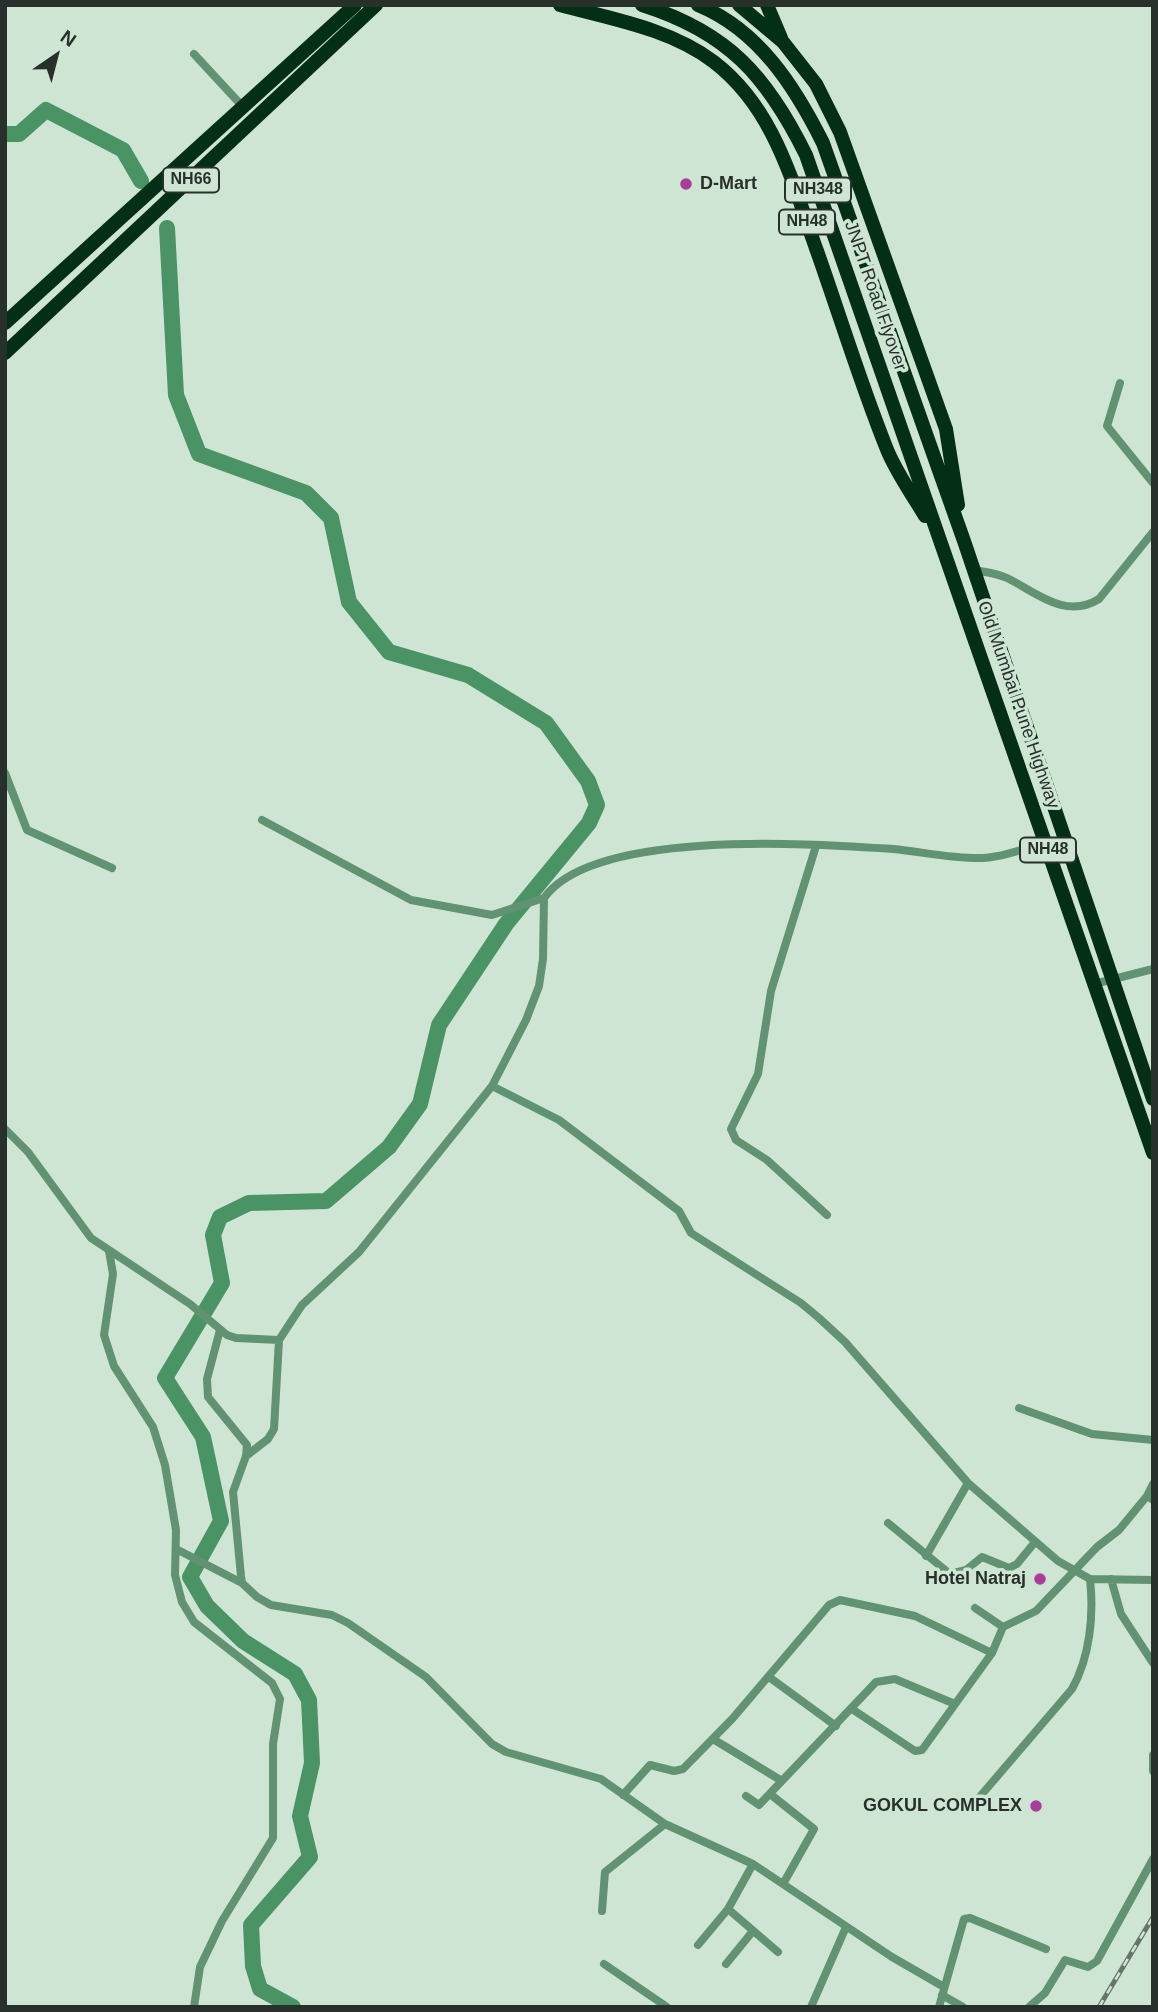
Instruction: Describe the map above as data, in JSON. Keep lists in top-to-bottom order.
{
  "streets": {
    "highway": [
      "NH66",
      "NH348",
      "NH48",
      "JNPT Road Flyover",
      "Old Mumbai Pune Highway"
    ]
  },
  "crossings": [
    ["NH48", "JNPT Road Flyover"],
    ["NH48", "Old Mumbai Pune Highway"],
    ["JNPT Road Flyover", "Old Mumbai Pune Highway"]
  ],
  "places": ["D-Mart", "Hotel Natraj", "GOKUL COMPLEX"],
  "north": "top right"
}
